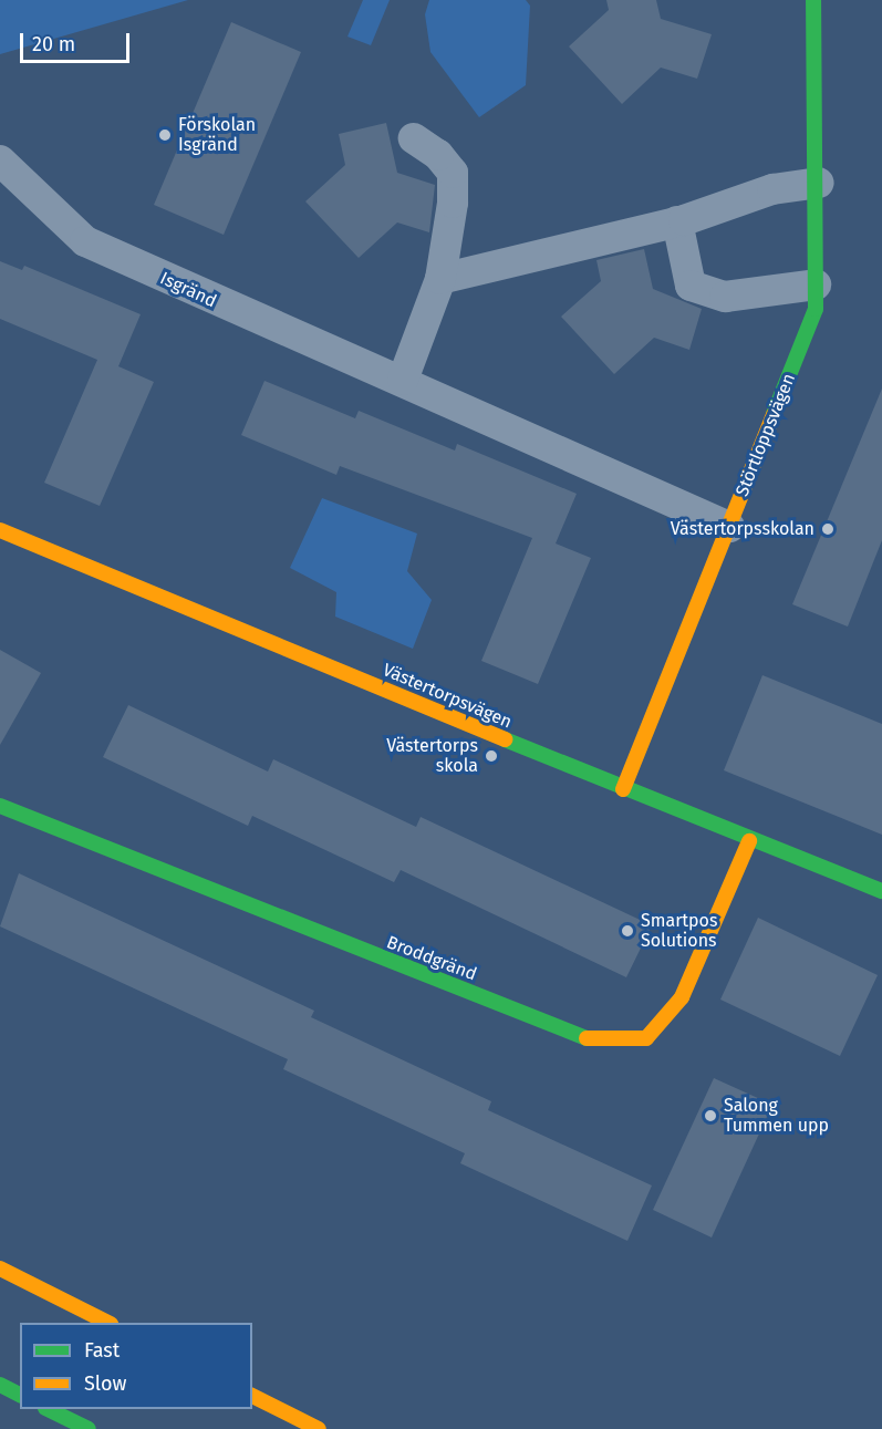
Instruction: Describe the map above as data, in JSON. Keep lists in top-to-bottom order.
{
  "streets": {
    "main road": ["Störtloppsvägen", "Västertorpsvägen", "Broddgränd"],
    "street": ["Isgränd"]
  },
  "crossings": [
    ["Isgränd", "Störtloppsvägen"],
    ["Störtloppsvägen", "Västertorpsvägen"],
    ["Västertorpsvägen", "Broddgränd"]
  ],
  "places": [
    "Förskolan Isgränd",
    "Västertorpsskolan",
    "Västertorps skola",
    "Smartpos Solutions",
    "Salong Tummen upp"
  ],
  "legend": ["Fast", "Slow"],
  "scale_bar": "20 m"
}
